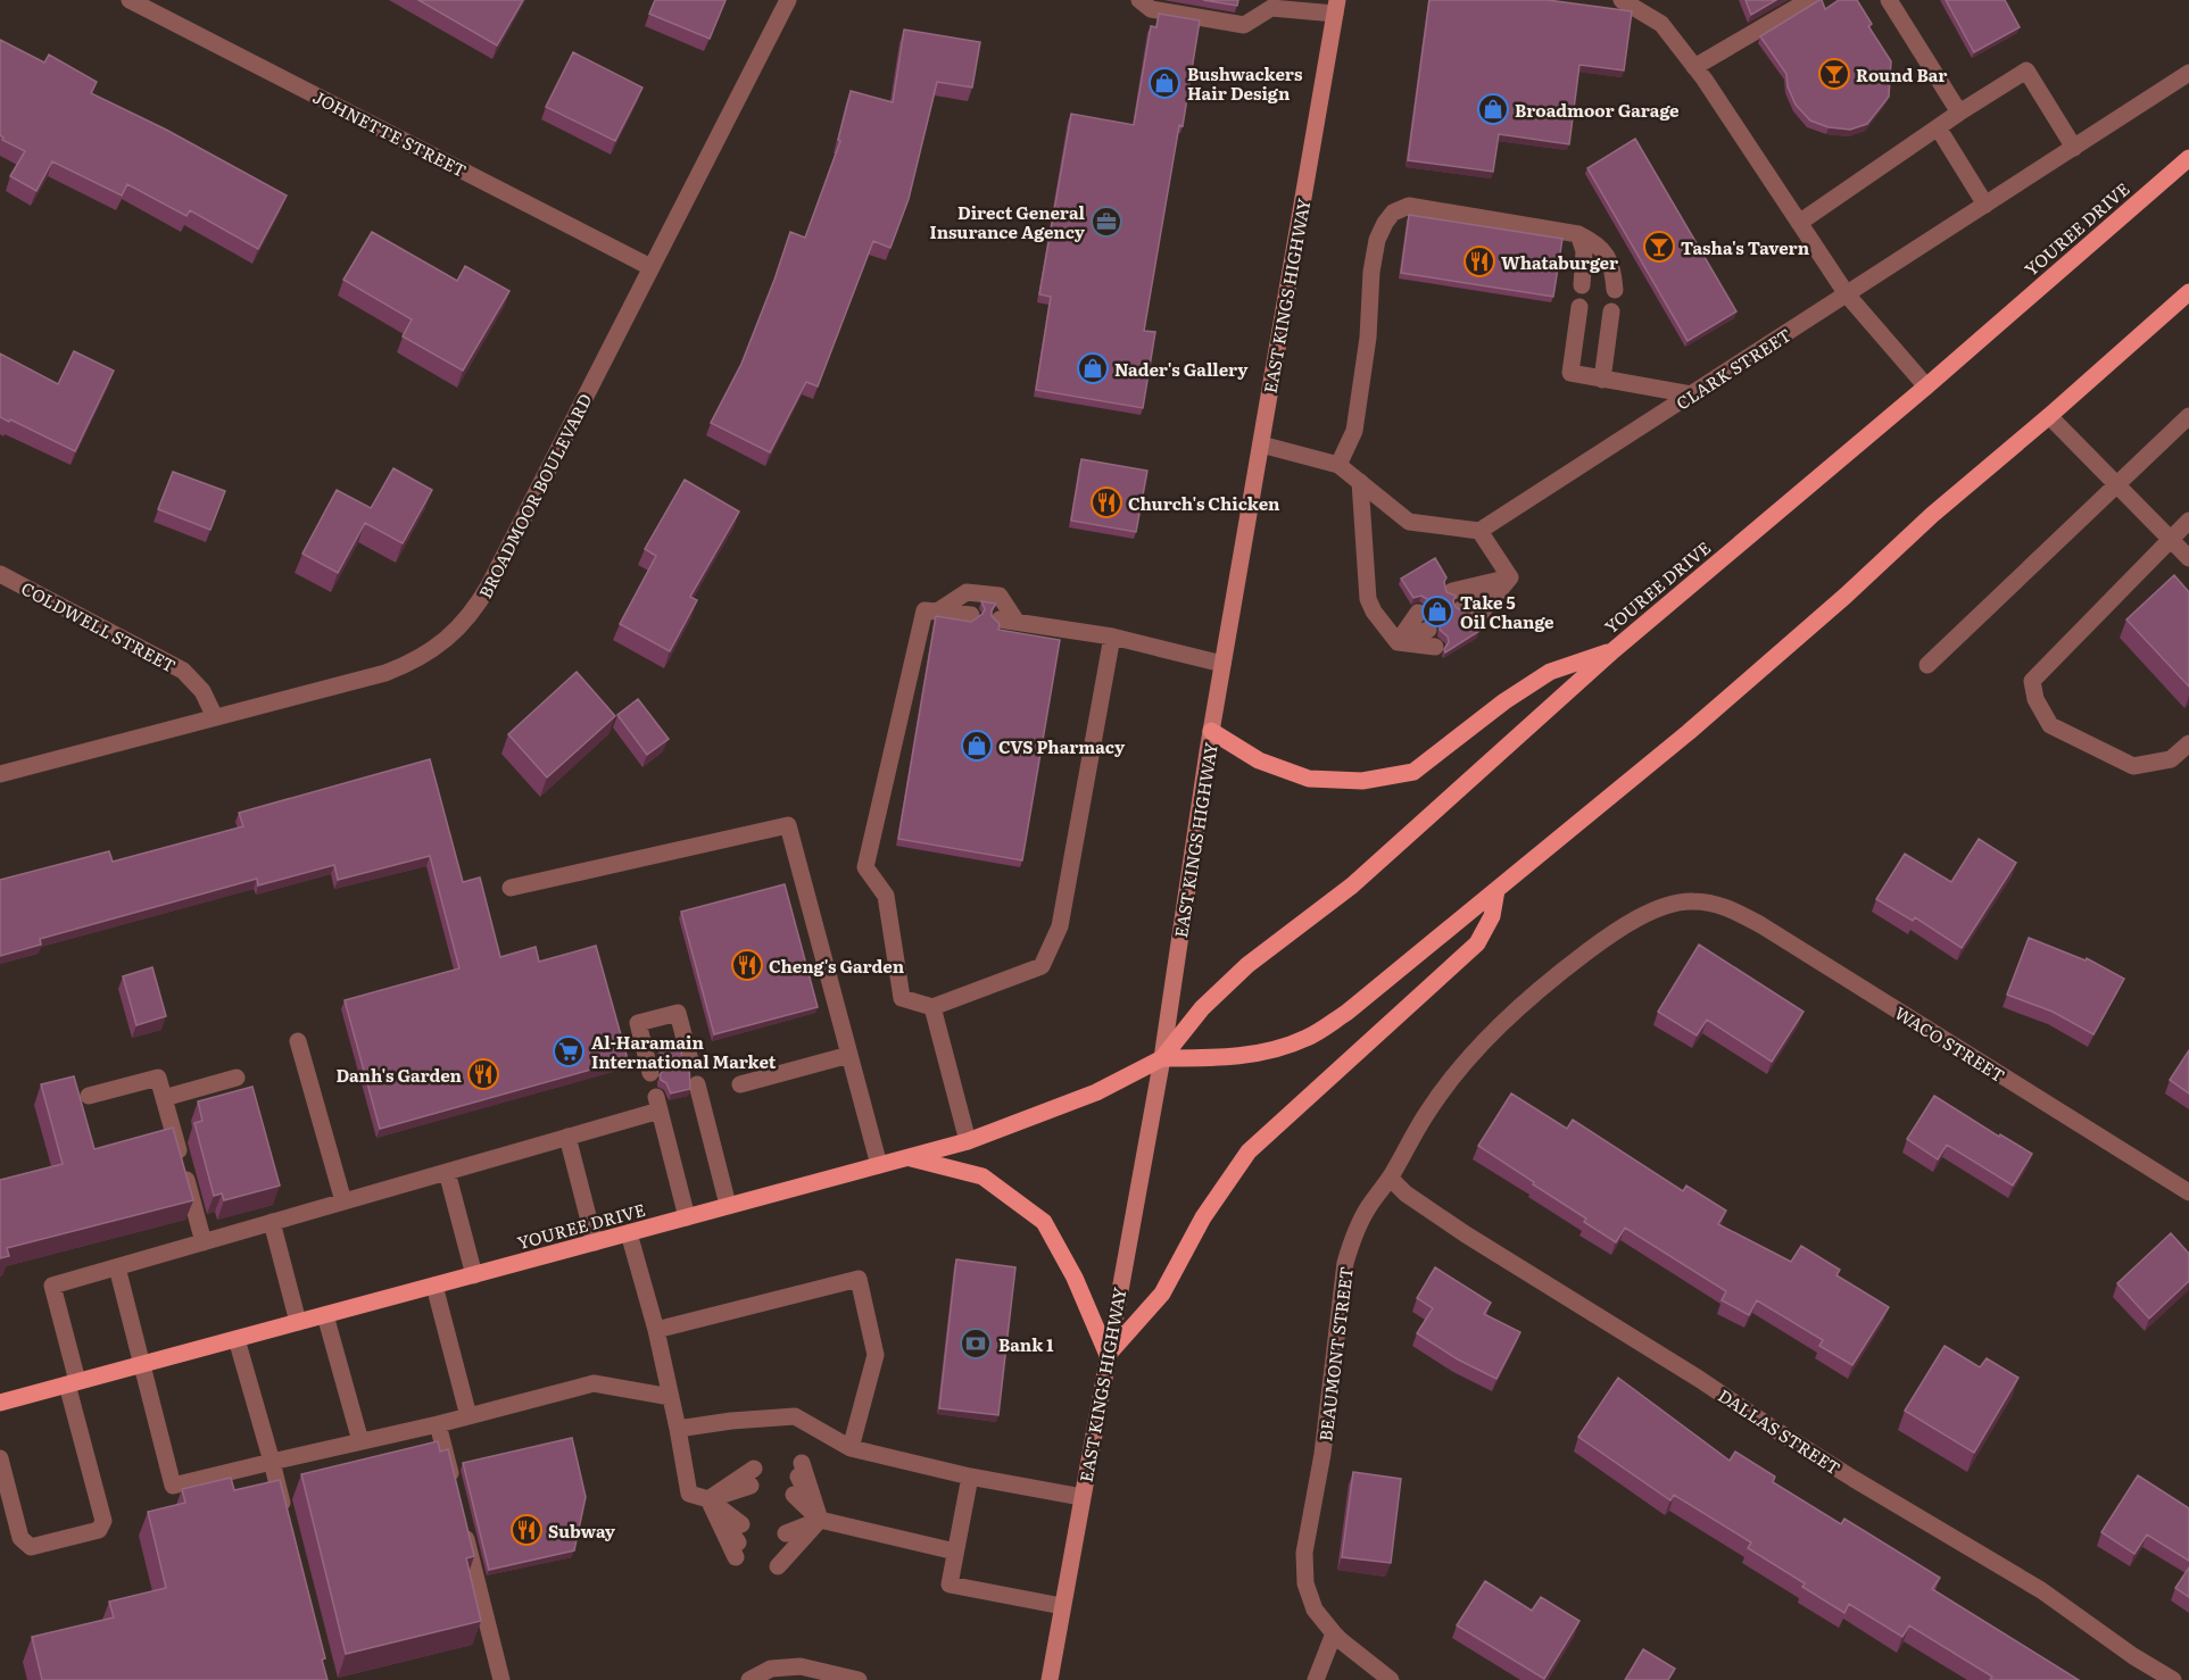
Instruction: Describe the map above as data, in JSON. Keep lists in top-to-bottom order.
{
  "streets": {
    "main road": ["YOUREE DRIVE", "EAST KINGS HIGHWAY"],
    "street": [
      "JOHNETTE STREET",
      "CLARK STREET",
      "BROADMOOR BOULEVARD",
      "COLDWELL STREET",
      "WACO STREET",
      "BEAUMONT STREET",
      "DALLAS STREET"
    ]
  },
  "crossings": [
    ["JOHNETTE STREET", "BROADMOOR BOULEVARD"],
    ["YOUREE DRIVE", "EAST KINGS HIGHWAY"],
    ["BROADMOOR BOULEVARD", "COLDWELL STREET"],
    ["WACO STREET", "BEAUMONT STREET"],
    ["BEAUMONT STREET", "DALLAS STREET"]
  ],
  "places": {
    "bar": ["Round Bar", "Tasha's Tavern"],
    "shop": [
      "Bushwackers Hair Design",
      "Broadmoor Garage",
      "Nader's Gallery",
      "Take 5 Oil Change",
      "CVS Pharmacy"
    ],
    "office": ["Direct General Insurance Agency"],
    "restaurant": [
      "Whataburger",
      "Church's Chicken",
      "Cheng's Garden",
      "Danh's Garden",
      "Subway"
    ],
    "supermarket": ["Al-Haramain International Market"],
    "bank": ["Bank 1"]
  }
}
